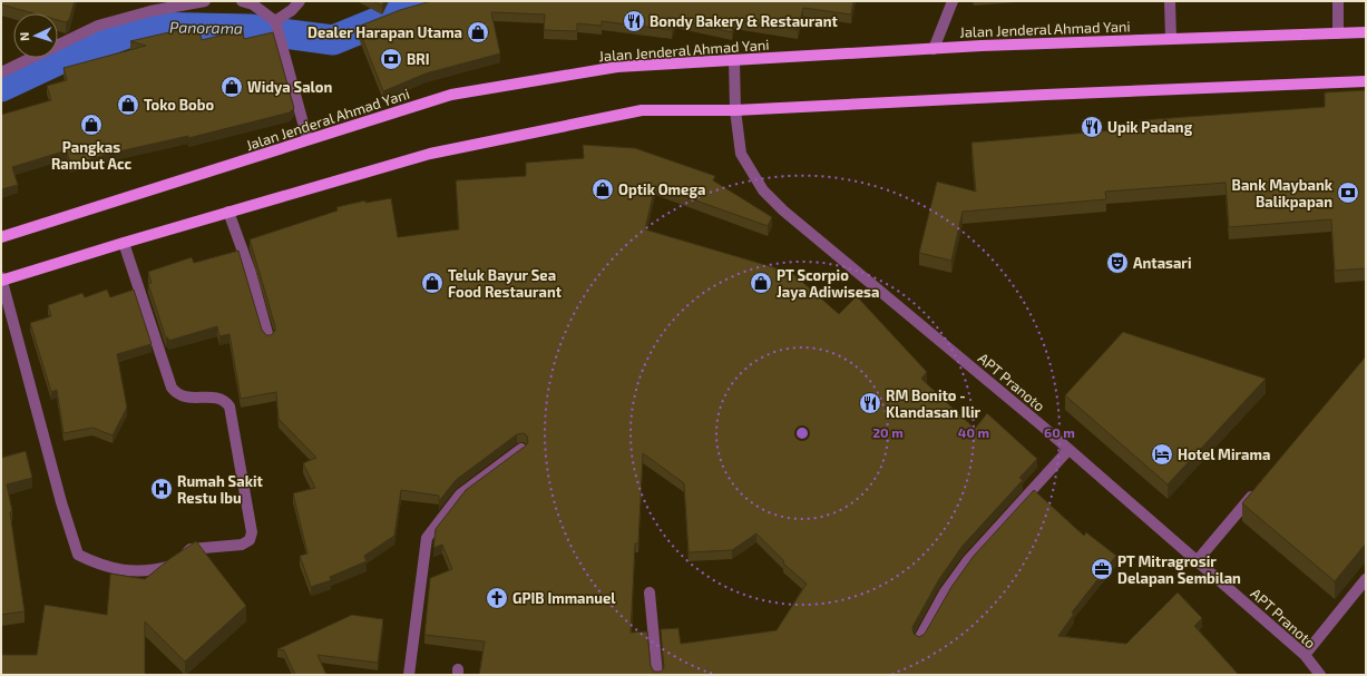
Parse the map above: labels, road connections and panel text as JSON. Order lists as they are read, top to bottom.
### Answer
{
  "streets": {
    "main road": ["Jalan Jenderal Ahmad Yani"],
    "street": ["APT Pranoto"]
  },
  "crossings": [
    ["Jalan Jenderal Ahmad Yani", "APT Pranoto"]
  ],
  "water": ["Panorama"],
  "places": {
    "restaurant": ["Bondy Bakery & Restaurant", "Upik Padang", "RM Bonito - Klandasan Ilir"],
    "shop": [
      "Dealer Harapan Utama",
      "Widya Salon",
      "Toko Bobo",
      "Pangkas Rambut Acc",
      "Optik Omega",
      "Teluk Bayur Sea Food Restaurant",
      "PT Scorpio Jaya Adiwisesa"
    ],
    "bank": ["BRI", "Bank Maybank Balikpapan"],
    "theatre": ["Antasari"],
    "hotel": ["Hotel Mirama"],
    "hospital": ["Rumah Sakit Restu Ibu"],
    "office": ["PT Mitragrosir Delapan Sembilan"],
    "church": ["GPIB Immanuel"]
  },
  "north": "left",
  "rings": ["20 m", "40 m", "60 m"]
}
